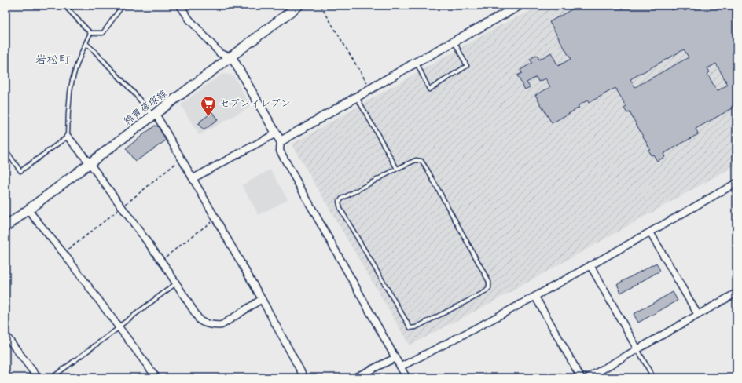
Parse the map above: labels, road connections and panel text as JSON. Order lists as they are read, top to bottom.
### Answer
{
  "streets": {
    "main road": ["綿貫篠塚線"]
  },
  "districts": ["岩松町"],
  "places": {
    "supermarket": ["セブンイレブン"]
  }
}
